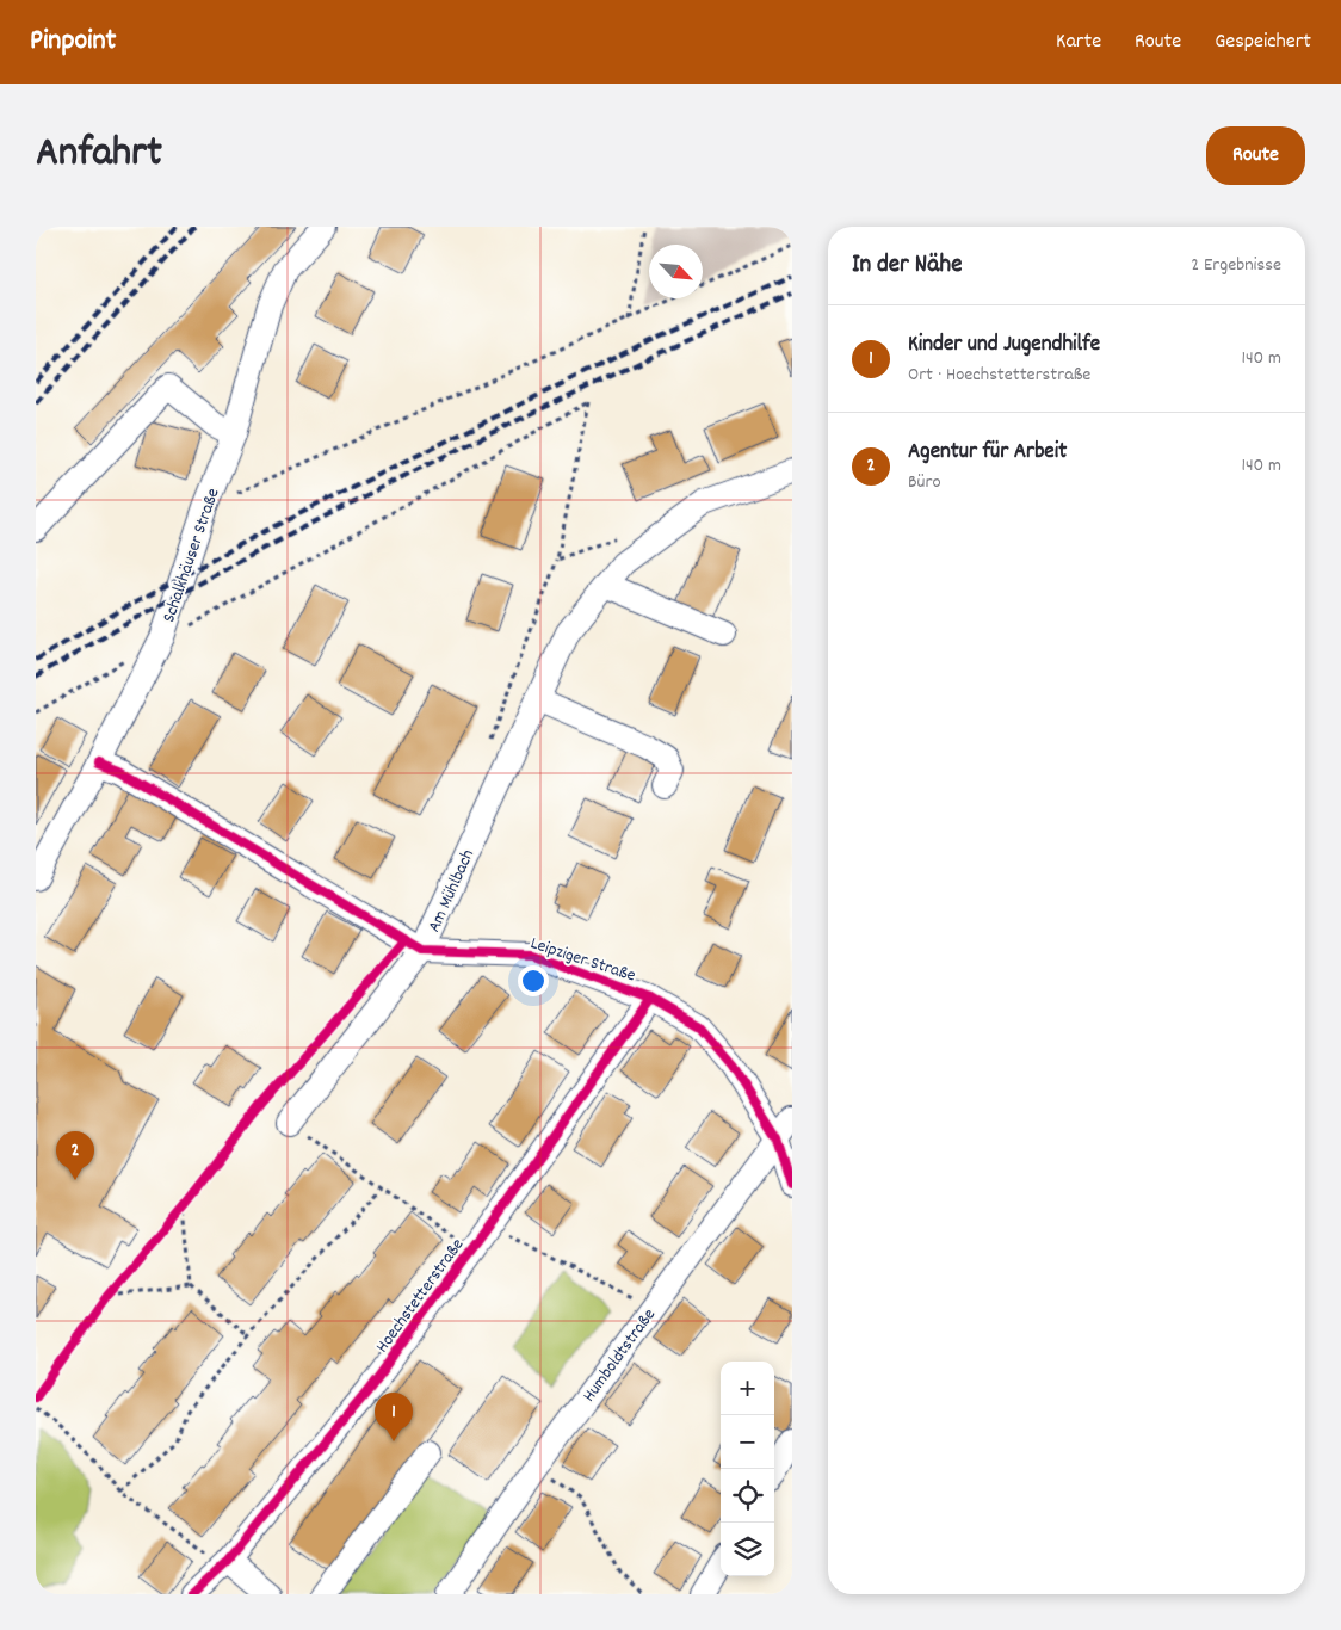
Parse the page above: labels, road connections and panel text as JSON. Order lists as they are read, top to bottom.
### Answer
{
  "streets": {
    "street": [
      "Schalkhäuser Straße",
      "Am Mühlbach",
      "Leipziger Straße",
      "Hoechstetterstraße",
      "Humboldtstraße"
    ]
  },
  "crossings": [
    ["Schalkhäuser Straße", "Leipziger Straße"],
    ["Am Mühlbach", "Leipziger Straße"],
    ["Leipziger Straße", "Hoechstetterstraße"],
    ["Leipziger Straße", "Humboldtstraße"]
  ],
  "north": "bottom right",
  "page": {
    "header": "Pinpoint",
    "nav": ["Karte", "Route", "Gespeichert"],
    "title": "Anfahrt",
    "buttons": "Route",
    "heading": ["In der Nähe", "2 Ergebnisse"],
    "list": [
      {
        "mark": "1",
        "name": "Kinder und Jugendhilfe",
        "note": "Ort · Hoechstetterstraße",
        "value": "140 m"
      },
      {
        "mark": "2",
        "name": "Agentur für Arbeit",
        "note": "Büro",
        "value": "140 m"
      }
    ],
    "pins": ["2", "1"],
    "map_buttons": ["+", "−"]
  }
}
